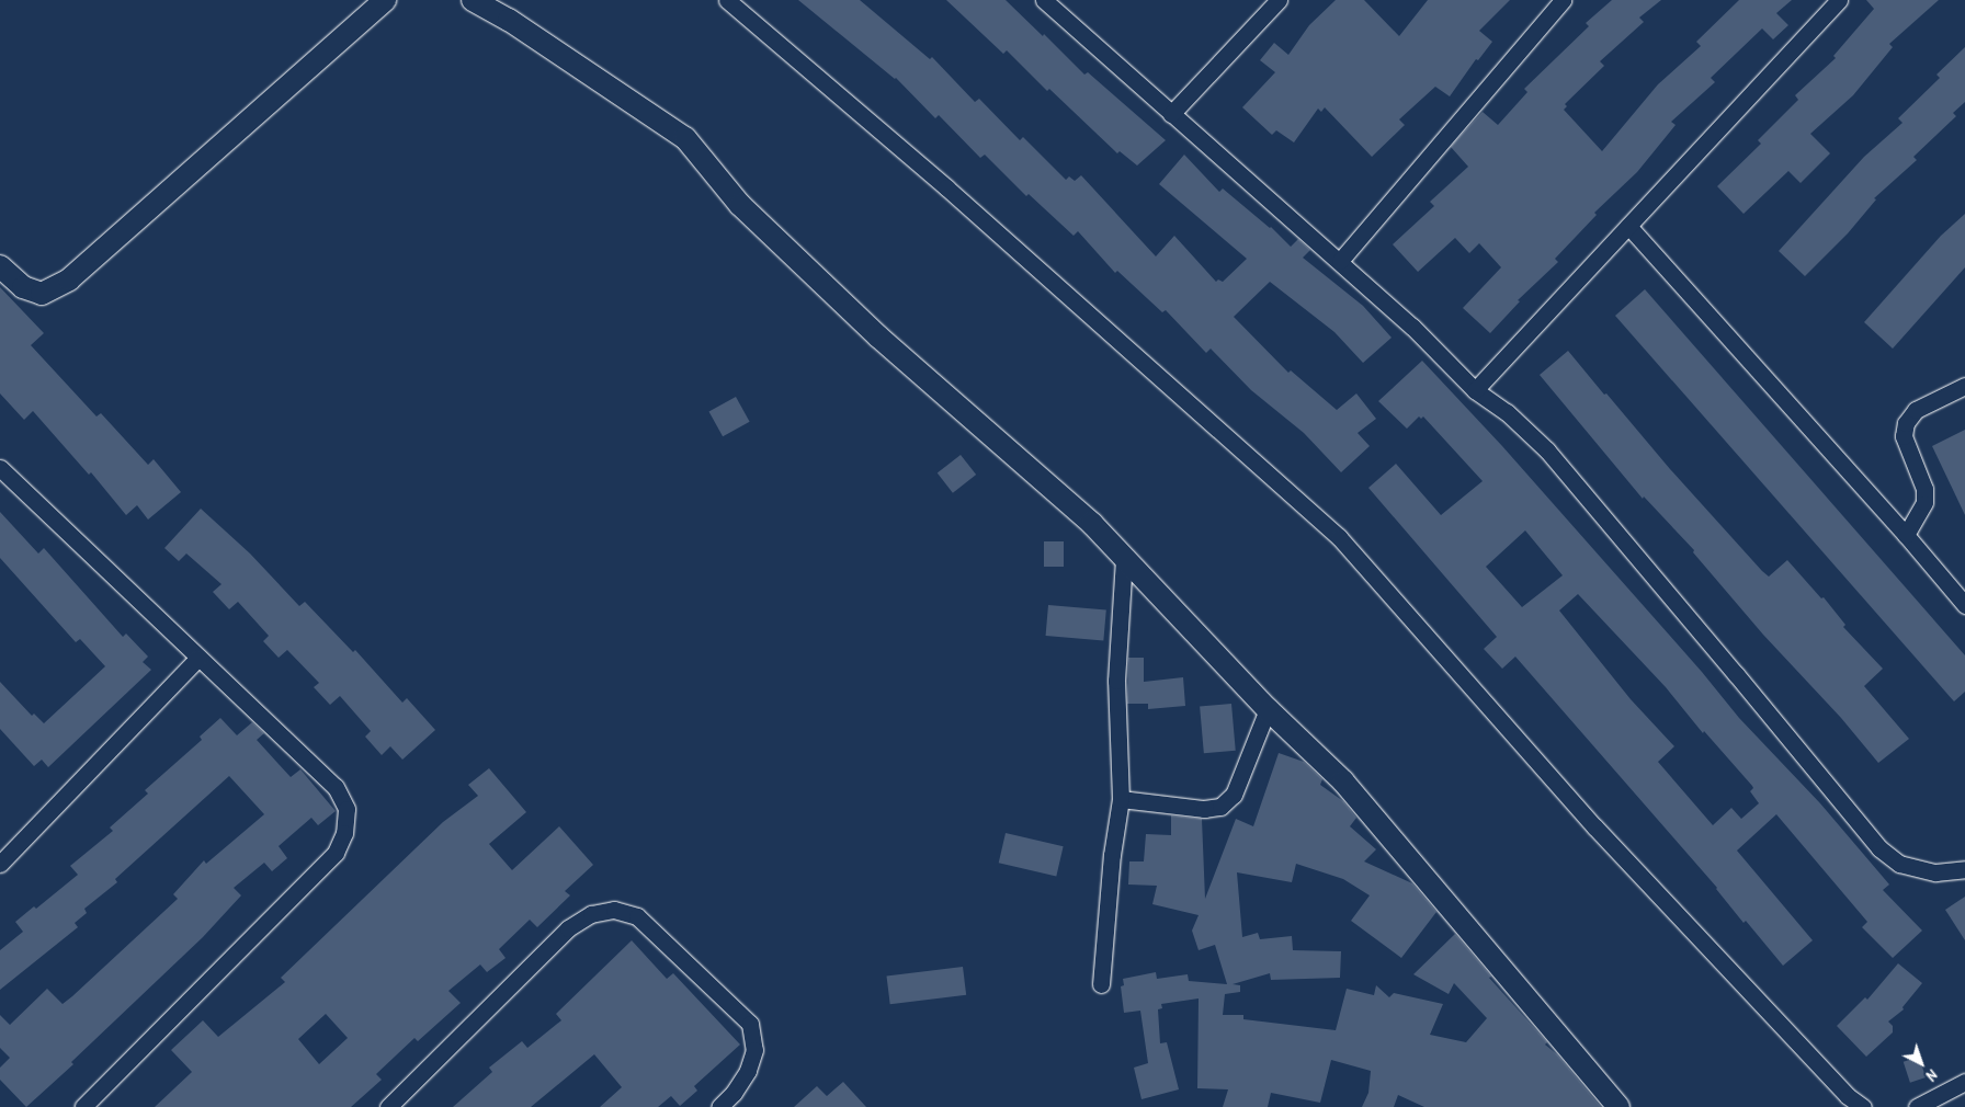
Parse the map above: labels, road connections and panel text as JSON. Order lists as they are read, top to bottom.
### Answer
{
  "north": "bottom right"
}
